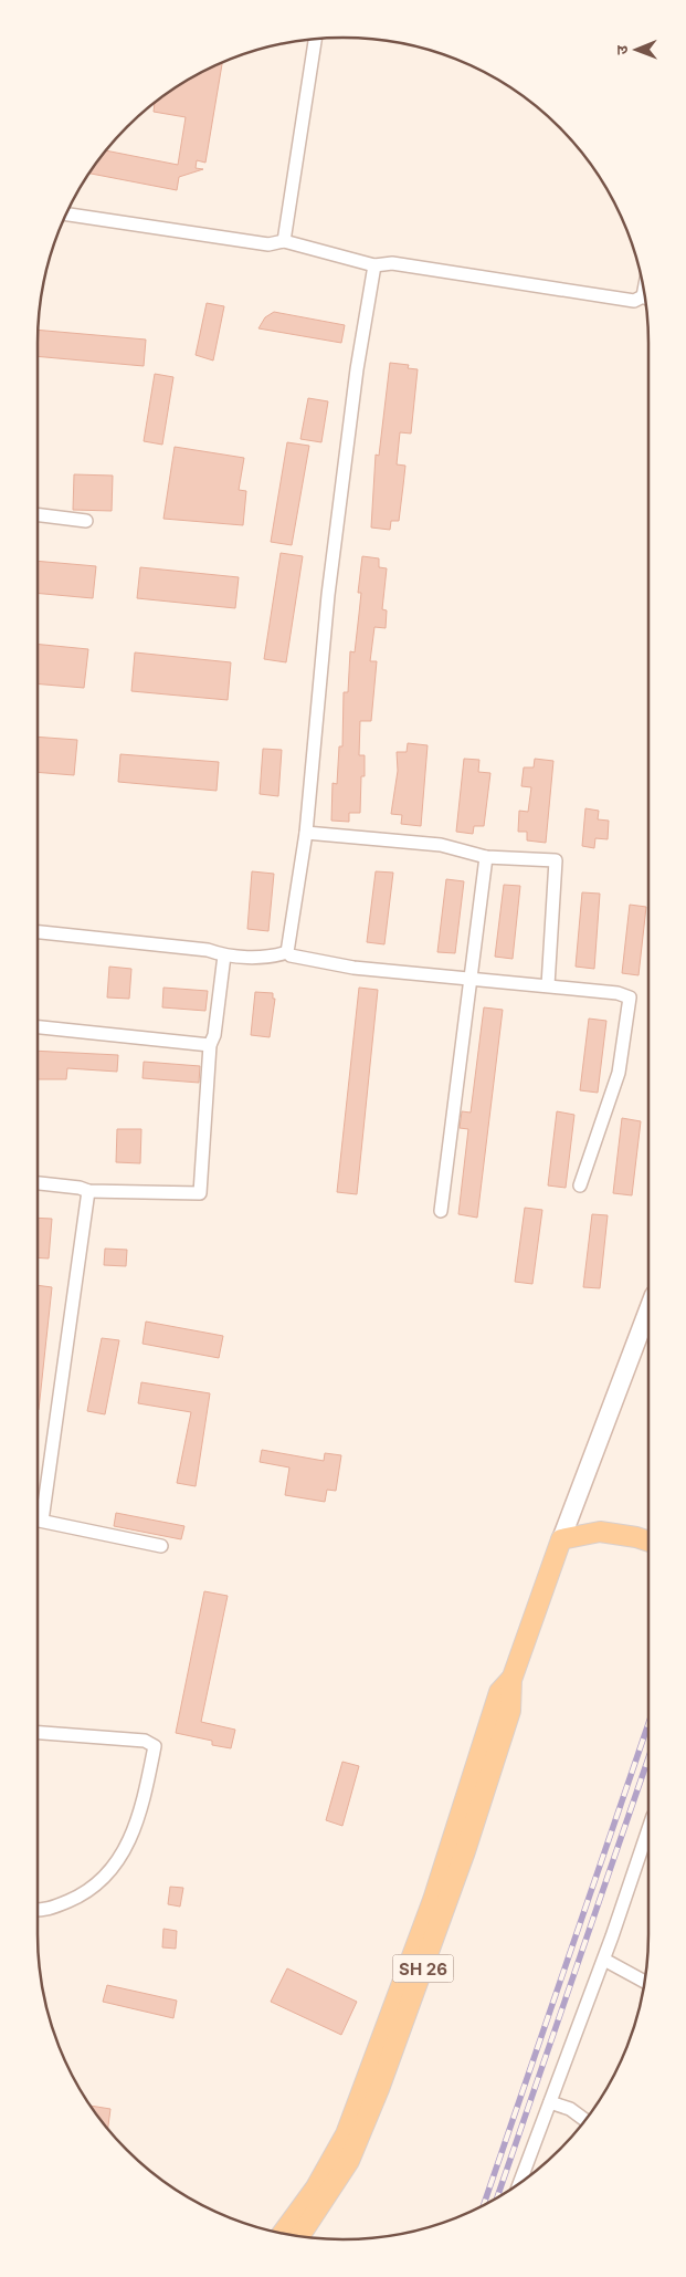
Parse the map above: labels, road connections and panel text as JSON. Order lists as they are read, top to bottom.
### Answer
{
  "streets": {
    "main road": ["SH 26"]
  },
  "north": "left"
}
